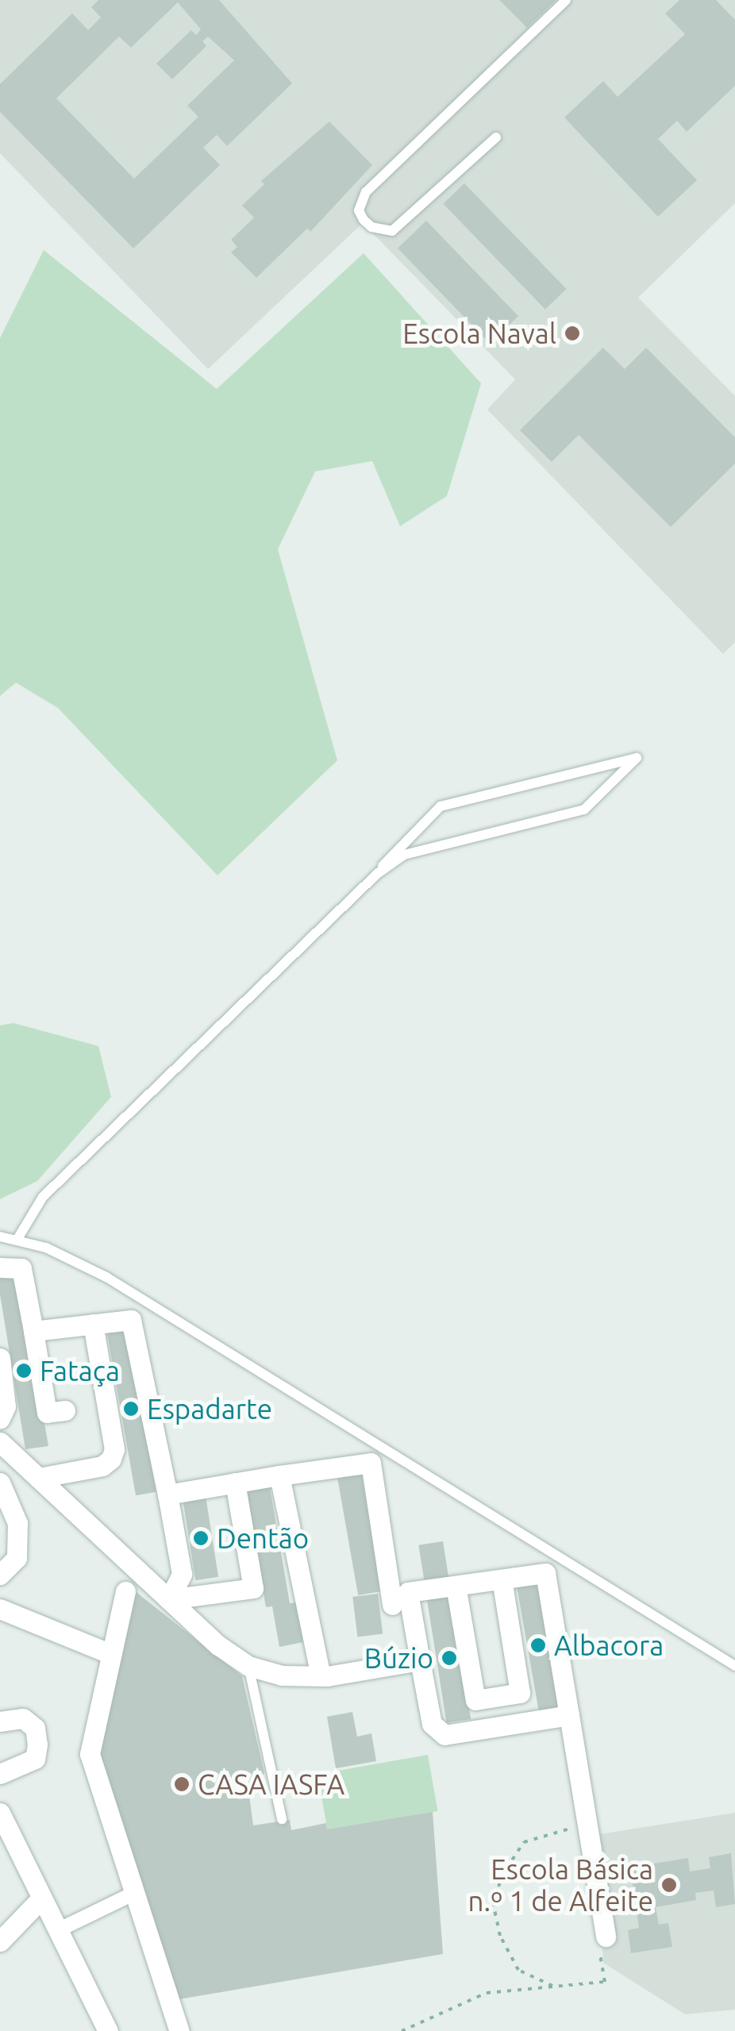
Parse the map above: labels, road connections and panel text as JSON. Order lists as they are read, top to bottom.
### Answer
{
  "places": [
    "Escola Naval",
    "Fataça",
    "Espadarte",
    "Dentão",
    "Albacora",
    "Búzio",
    "CASA IASFA",
    "Escola Básica n.º 1 de Alfeite"
  ]
}
